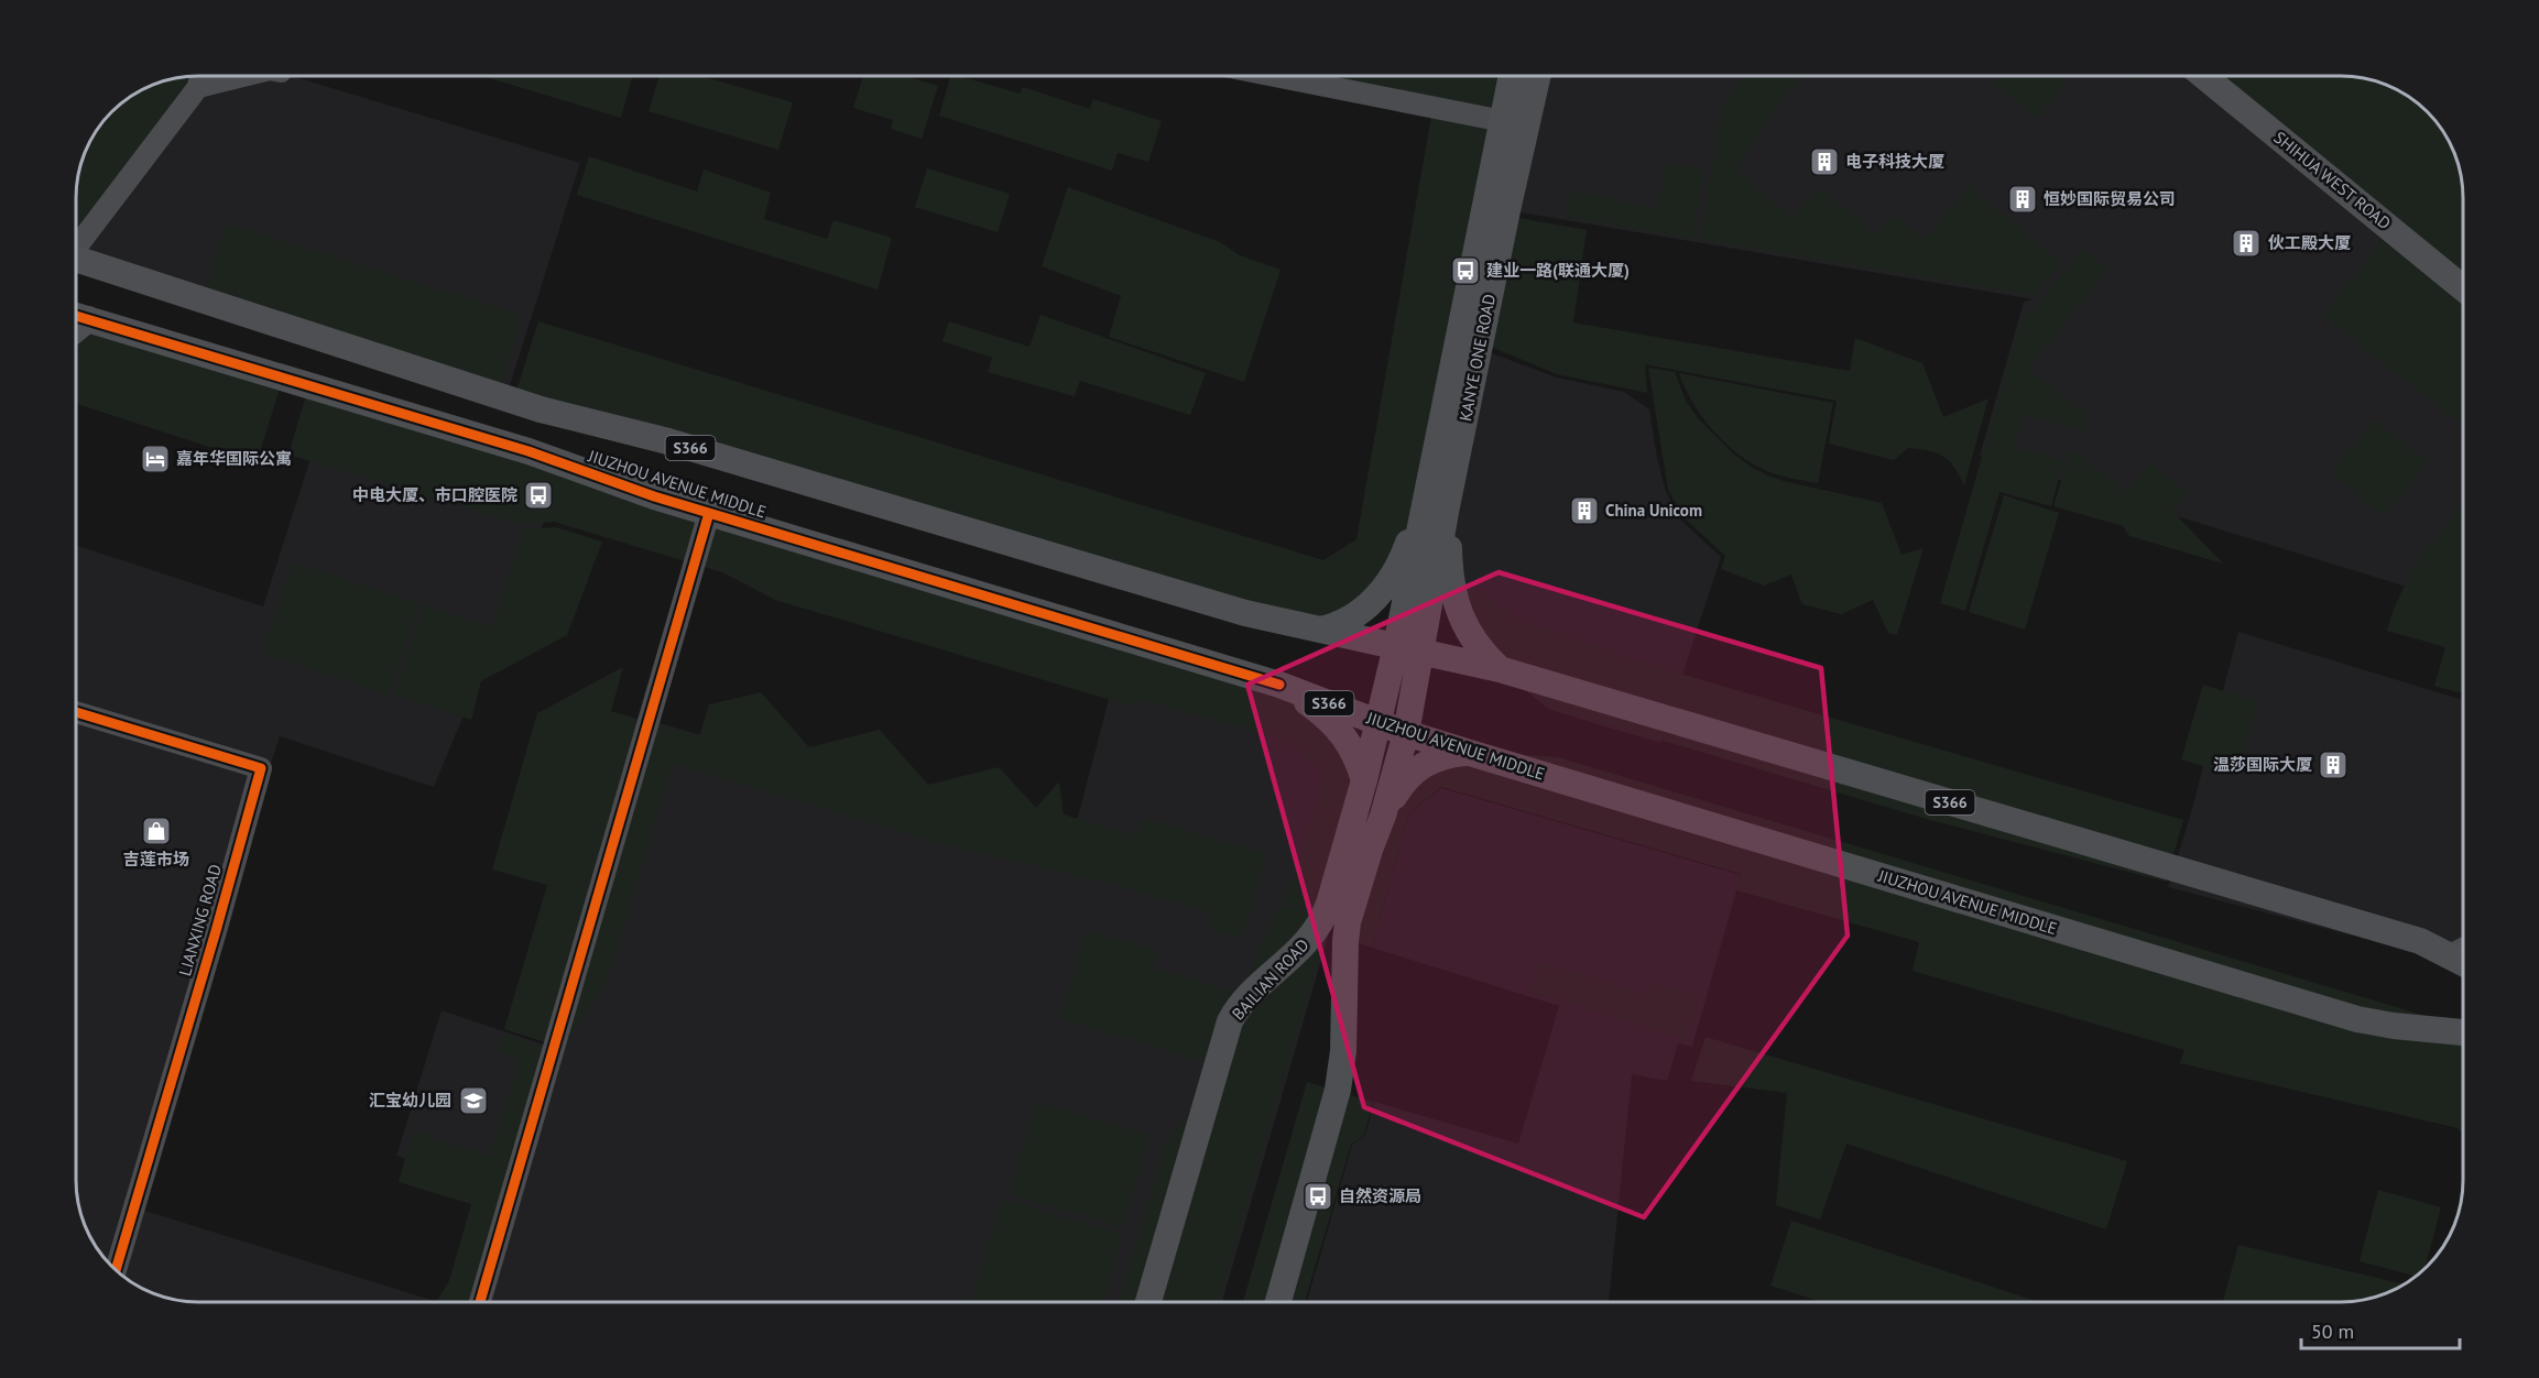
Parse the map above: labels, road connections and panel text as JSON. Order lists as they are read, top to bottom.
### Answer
{
  "streets": {
    "main road": [
      "SHIHUA WEST ROAD",
      "KANYE ONE ROAD",
      "S366",
      "JIUZHOU AVENUE MIDDLE",
      "BAILIAN ROAD"
    ],
    "street": ["LIANXING ROAD"]
  },
  "crossings": [
    ["KANYE ONE ROAD", "JIUZHOU AVENUE MIDDLE"],
    ["KANYE ONE ROAD", "BAILIAN ROAD"],
    ["JIUZHOU AVENUE MIDDLE", "BAILIAN ROAD"]
  ],
  "places": {
    "building": [
      "电子科技大厦",
      "恒妙国际贸易公司",
      "伙工殿大厦",
      "China Unicom",
      "温莎国际大厦"
    ],
    "bus stop": ["建业一路(联通大厦)", "中电大厦、市口腔医院", "自然资源局"],
    "hotel": ["嘉年华国际公寓"],
    "shop": ["吉莲市场"],
    "school or university": ["汇宝幼儿园"]
  },
  "scale_bar": "50 m"
}
